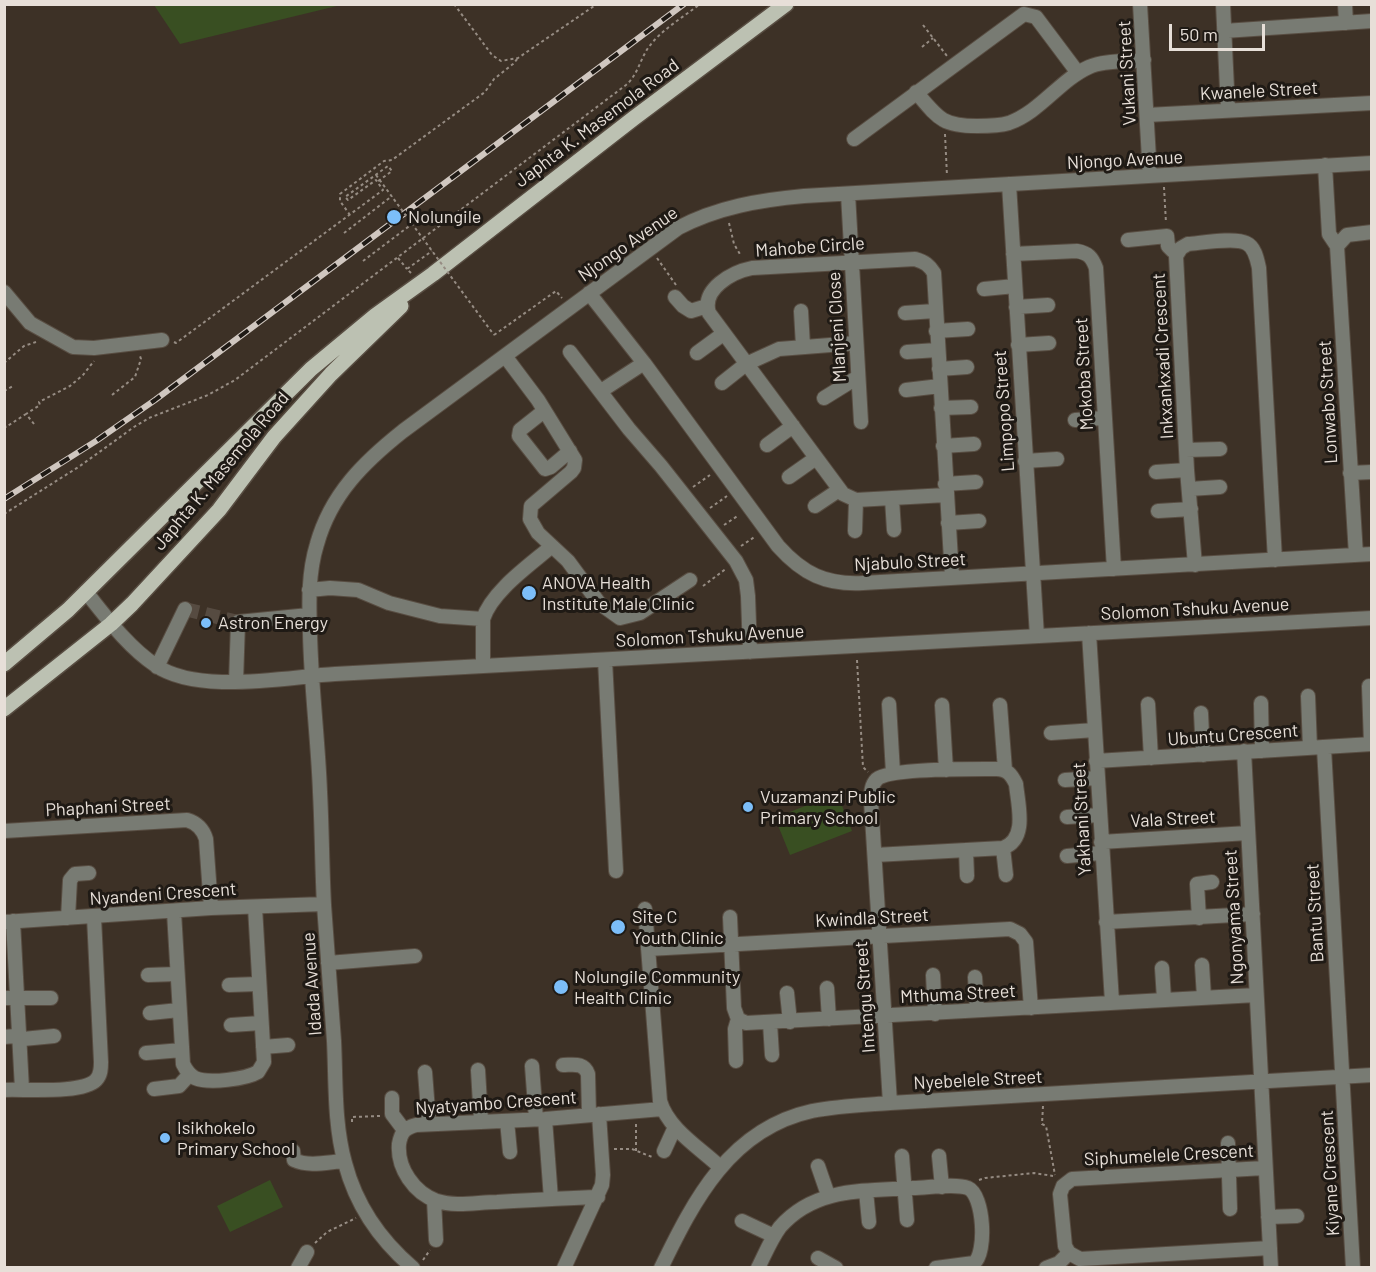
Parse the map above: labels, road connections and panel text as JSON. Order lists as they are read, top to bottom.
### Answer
{
  "streets": {
    "main road": ["Japhta K. Masemola Road"],
    "street": [
      "Vukani Street",
      "Kwanele Street",
      "Njongo Avenue",
      "Mahobe Circle",
      "Mlanjeni Close",
      "Inkxankxadi Crescent",
      "Mokoba Street",
      "Lonwabo Street",
      "Limpopo Street",
      "Njabulo Street",
      "Solomon Tshuku Avenue",
      "Ubuntu Crescent",
      "Phaphani Street",
      "Yakhani Street",
      "Vala Street",
      "Nyandeni Crescent",
      "Bantu Street",
      "Ngonyama Street",
      "Kwindla Street",
      "Idada Avenue",
      "Mthuma Street",
      "Intengu Street",
      "Nyebelele Street",
      "Nyatyambo Crescent",
      "Siphumelele Crescent",
      "Kiyane Crescent"
    ]
  },
  "crossings": [
    ["Vukani Street", "Kwanele Street"],
    ["Vukani Street", "Njongo Avenue"],
    ["Japhta K. Masemola Road", "Solomon Tshuku Avenue"],
    ["Njongo Avenue", "Mlanjeni Close"],
    ["Njongo Avenue", "Lonwabo Street"],
    ["Njongo Avenue", "Limpopo Street"],
    ["Njongo Avenue", "Njabulo Street"],
    ["Njongo Avenue", "Solomon Tshuku Avenue"],
    ["Njongo Avenue", "Idada Avenue"],
    ["Mahobe Circle", "Mlanjeni Close"],
    ["Mahobe Circle", "Njabulo Street"],
    ["Inkxankxadi Crescent", "Njabulo Street"],
    ["Mokoba Street", "Limpopo Street"],
    ["Mokoba Street", "Njabulo Street"],
    ["Lonwabo Street", "Njabulo Street"],
    ["Limpopo Street", "Njabulo Street"],
    ["Limpopo Street", "Solomon Tshuku Avenue"],
    ["Solomon Tshuku Avenue", "Yakhani Street"],
    ["Solomon Tshuku Avenue", "Idada Avenue"],
    ["Ubuntu Crescent", "Yakhani Street"],
    ["Ubuntu Crescent", "Bantu Street"],
    ["Ubuntu Crescent", "Ngonyama Street"],
    ["Phaphani Street", "Nyandeni Crescent"],
    ["Yakhani Street", "Vala Street"],
    ["Yakhani Street", "Mthuma Street"],
    ["Vala Street", "Ngonyama Street"],
    ["Nyandeni Crescent", "Idada Avenue"],
    ["Bantu Street", "Nyebelele Street"],
    ["Bantu Street", "Kiyane Crescent"],
    ["Ngonyama Street", "Mthuma Street"],
    ["Ngonyama Street", "Nyebelele Street"],
    ["Ngonyama Street", "Siphumelele Crescent"],
    ["Kwindla Street", "Mthuma Street"],
    ["Kwindla Street", "Intengu Street"],
    ["Mthuma Street", "Intengu Street"],
    ["Intengu Street", "Nyebelele Street"],
    ["Nyebelele Street", "Kiyane Crescent"]
  ],
  "places": [
    "Nolungile",
    "ANOVA Health Institute Male Clinic",
    "Astron Energy",
    "Vuzamanzi Public Primary School",
    "Site C Youth Clinic",
    "Nolungile Community Health Clinic",
    "Isikhokelo Primary School"
  ],
  "scale_bar": "50 m"
}
